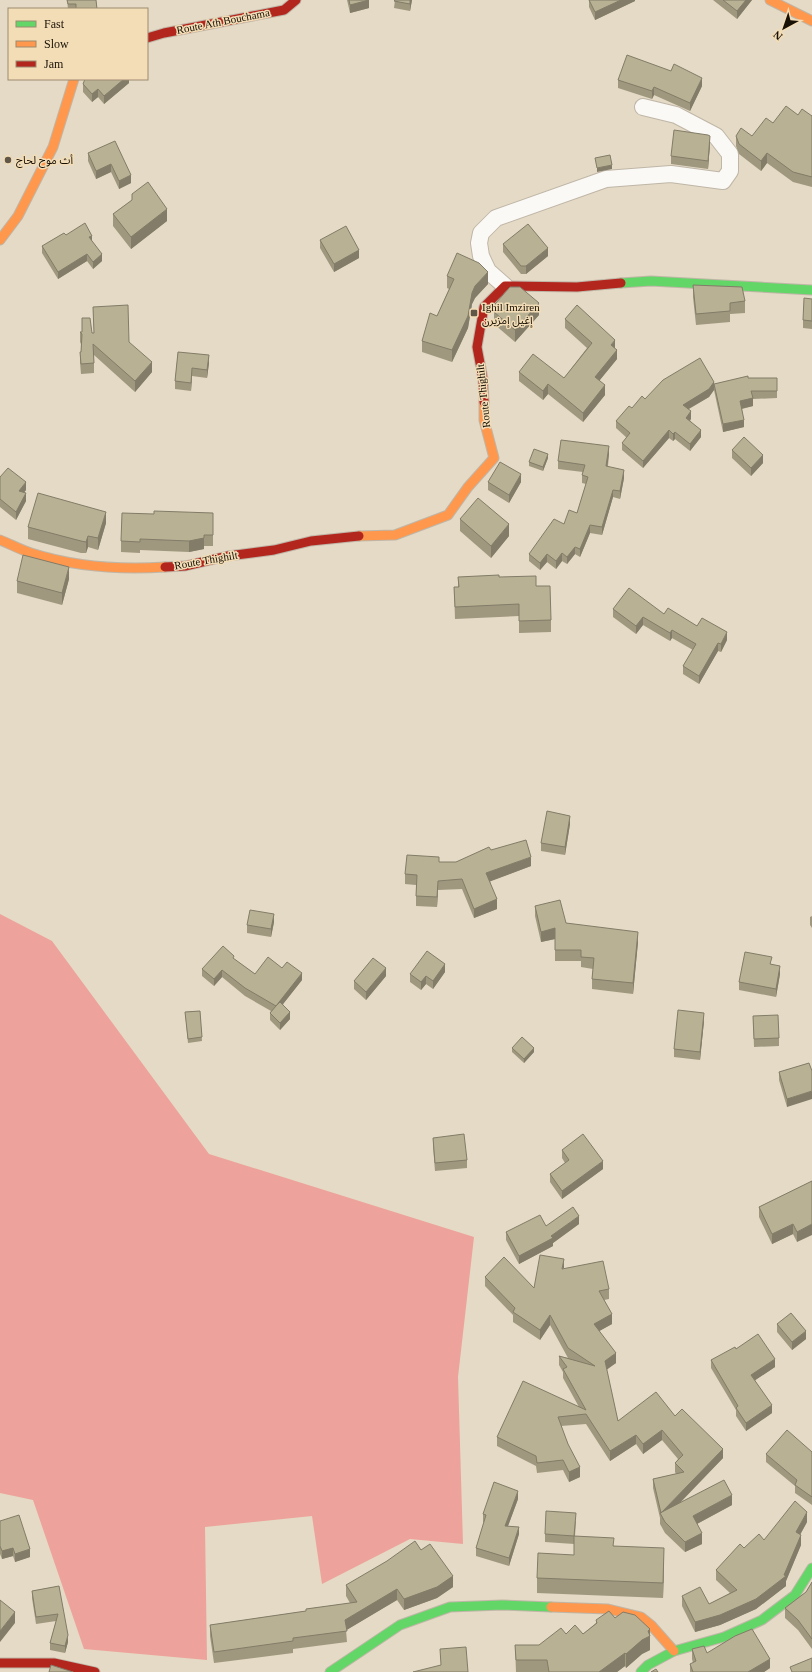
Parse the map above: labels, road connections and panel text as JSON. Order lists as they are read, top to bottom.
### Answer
{
  "streets": {
    "street": ["Route Ath Bouchama", "Route Thighilt"]
  },
  "places": {
    "other": ["أث موح لحاج"],
    "transit": ["Ighil Imziren إغيل إمزيرن"]
  },
  "legend": ["Fast", "Slow", "Jam"],
  "north": "bottom left"
}
